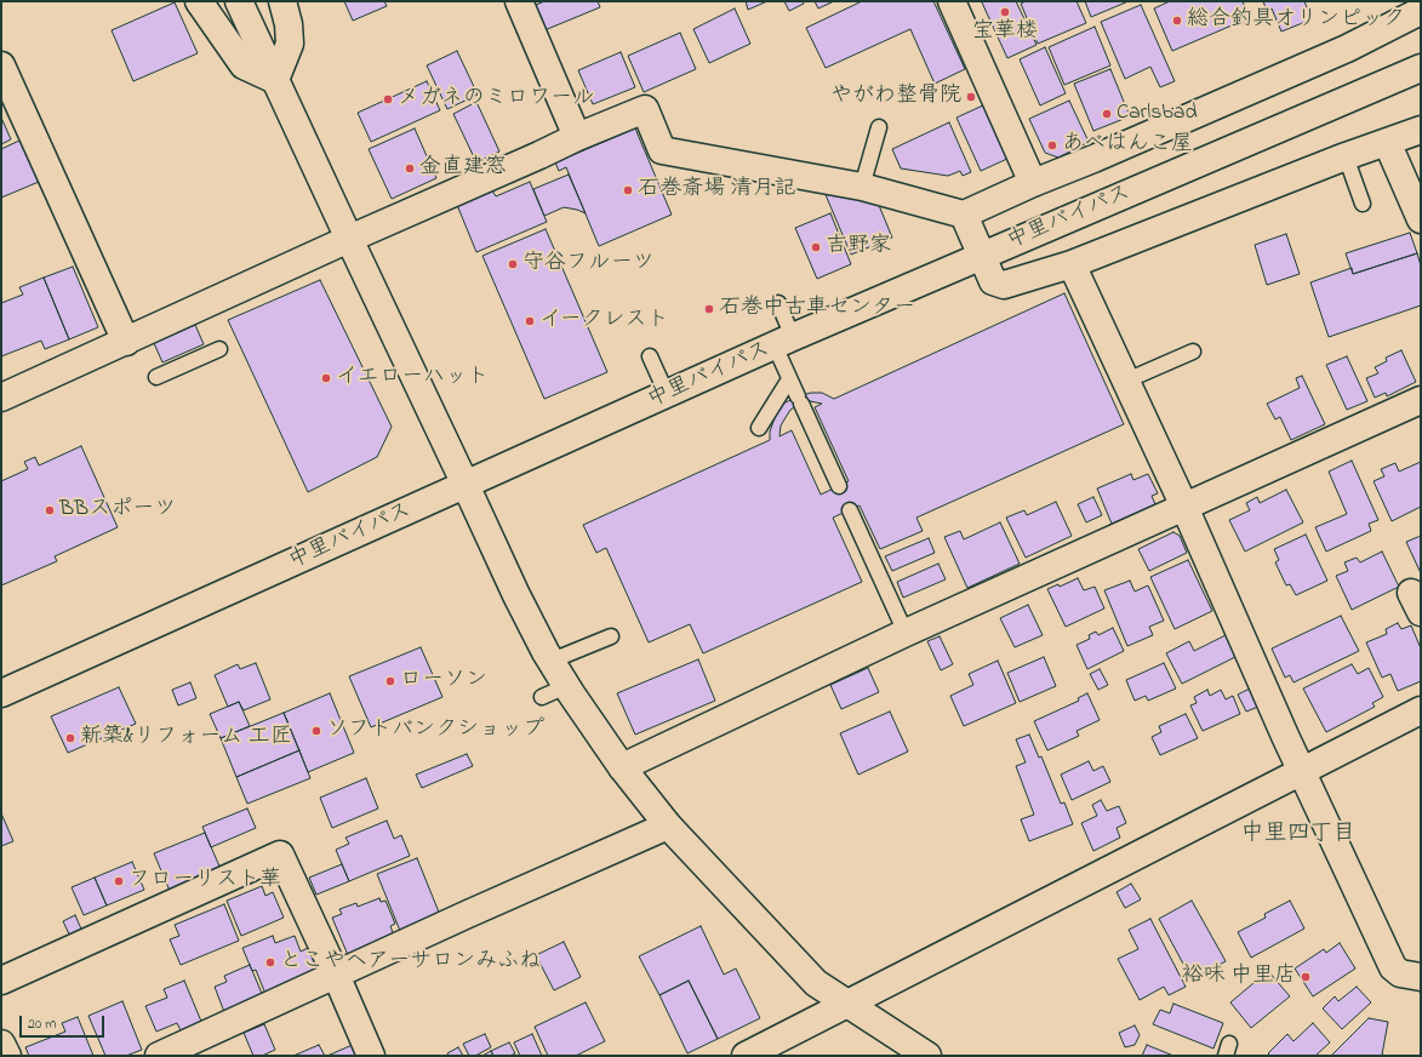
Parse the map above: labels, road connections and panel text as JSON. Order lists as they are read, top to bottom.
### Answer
{
  "streets": {
    "street": ["中里バイパス"]
  },
  "districts": ["中里四丁目"],
  "places": [
    "宝華楼",
    "総合釣具オリンピック",
    "やがわ整骨院",
    "メガネのミロワール",
    "Carlsbad",
    "あべはんこ屋",
    "金直建窓",
    "石巻斎場 清月記",
    "吉野家",
    "守谷フルーツ",
    "石巻中古車センター",
    "イークレスト",
    "イエローハット",
    "BBスポーツ",
    "ローソン",
    "ソフトバンクショップ",
    "新築&リフォーム 工匠",
    "フローリスト華",
    "とこやヘアーサロンみふね",
    "裕味 中里店"
  ],
  "scale_bar": "20 m"
}
